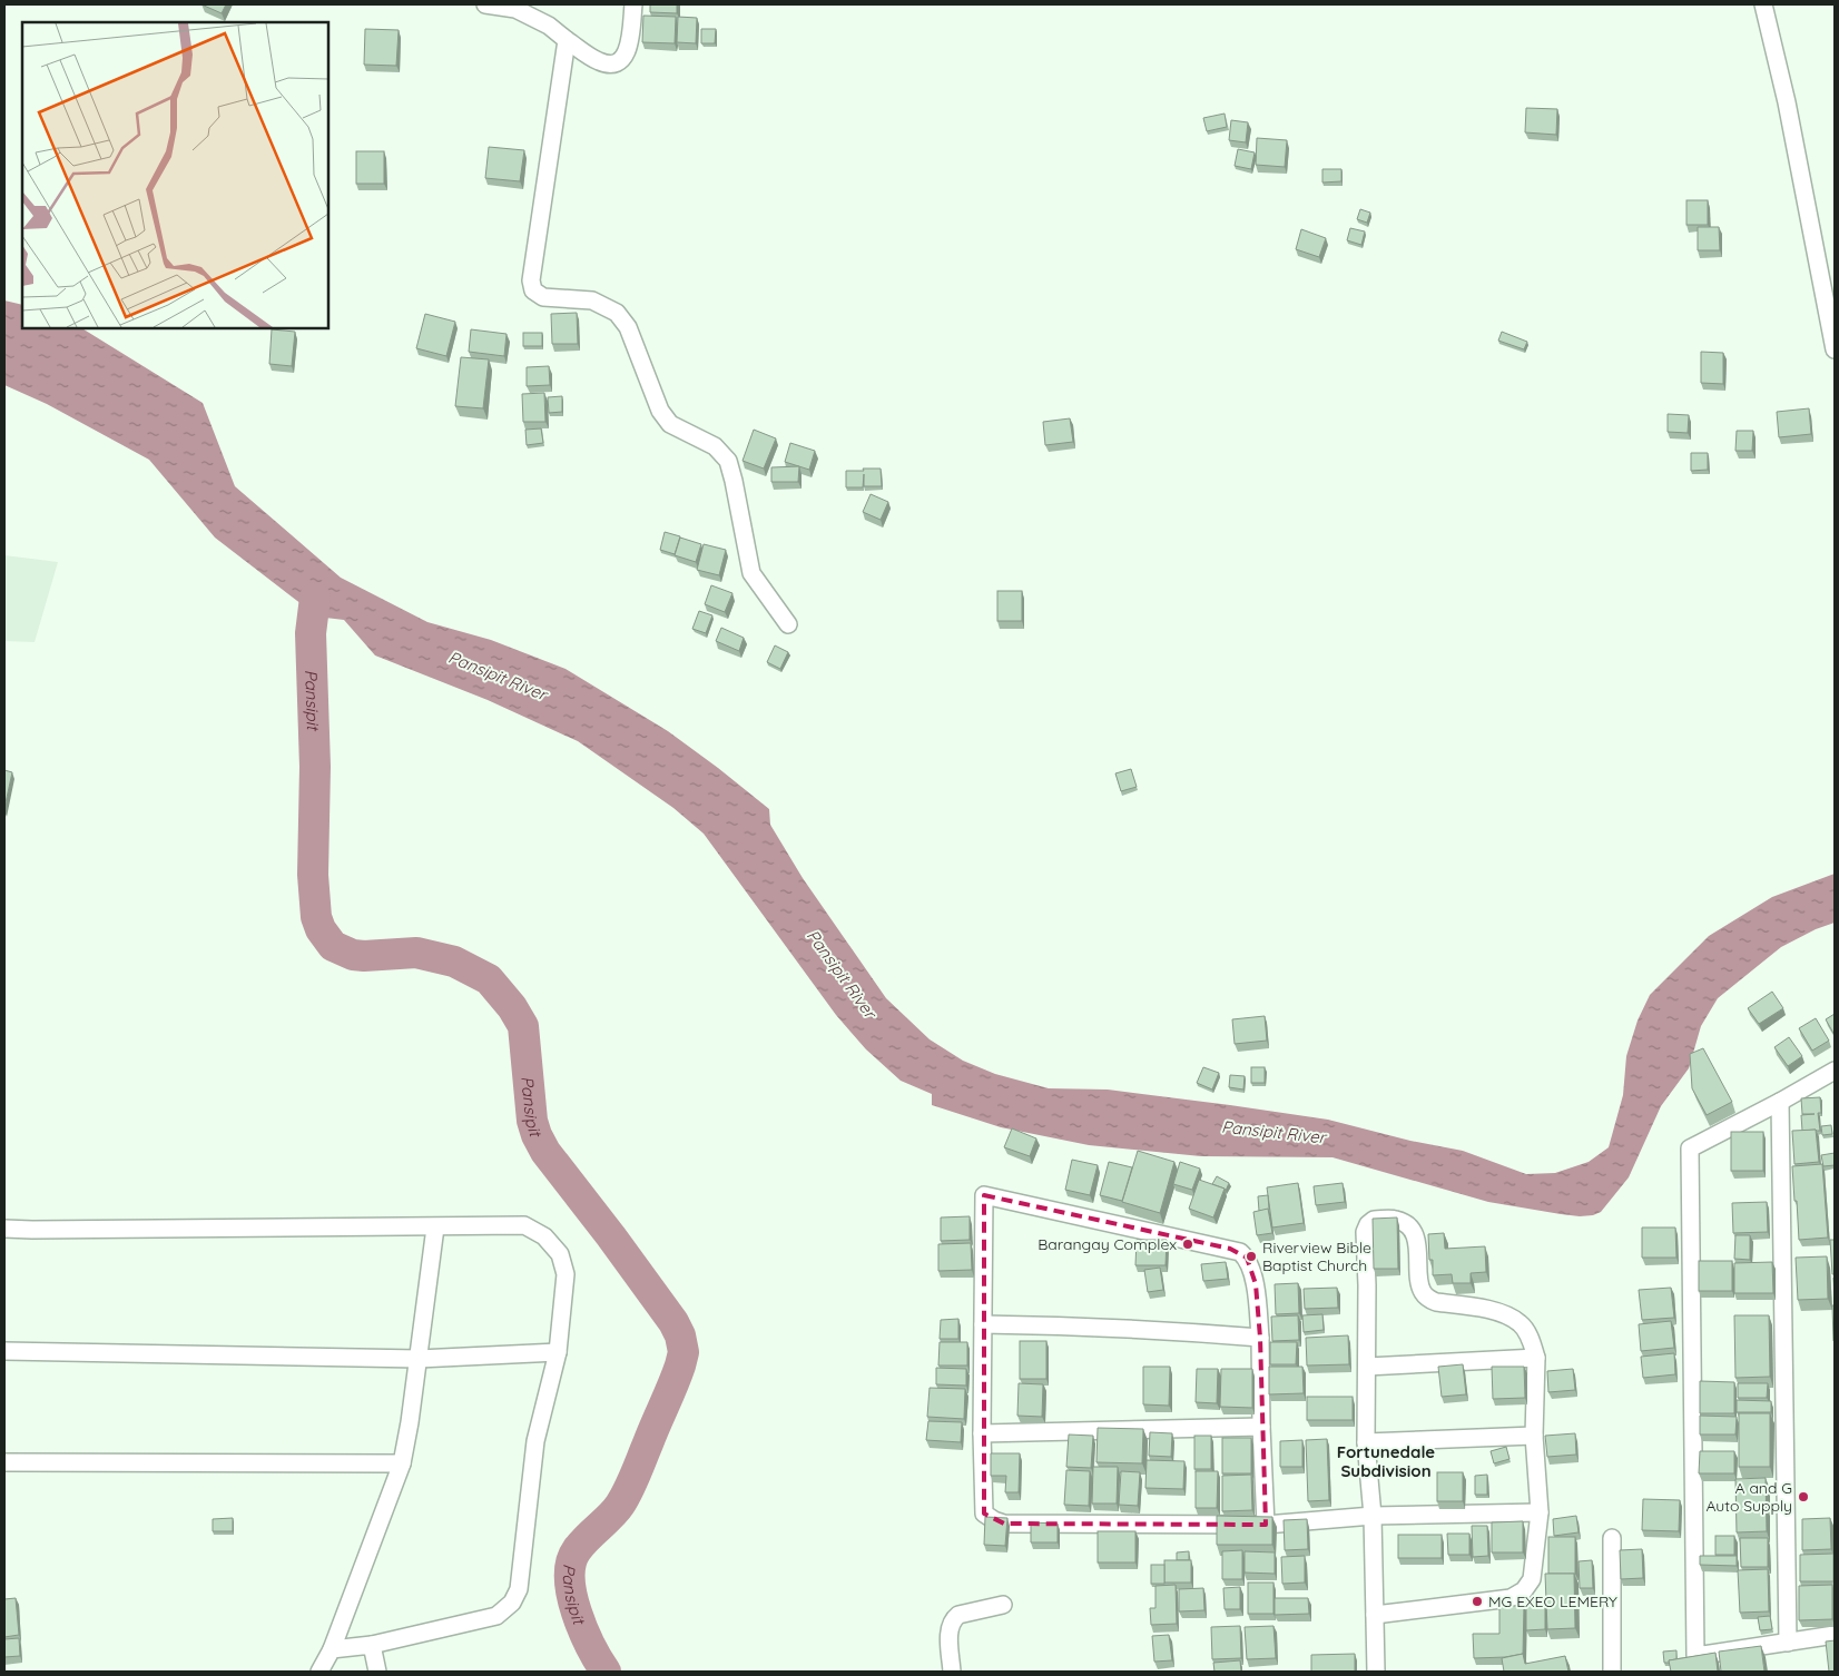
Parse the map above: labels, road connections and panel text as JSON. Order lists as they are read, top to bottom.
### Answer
{
  "districts": ["Fortunedale Subdivision"],
  "water": ["Pansipit River", "Pansipit"],
  "places": [
    "Barangay Complex",
    "Riverview Bible Baptist Church",
    "A and G Auto Supply",
    "MG EXEO LEMERY"
  ]
}
